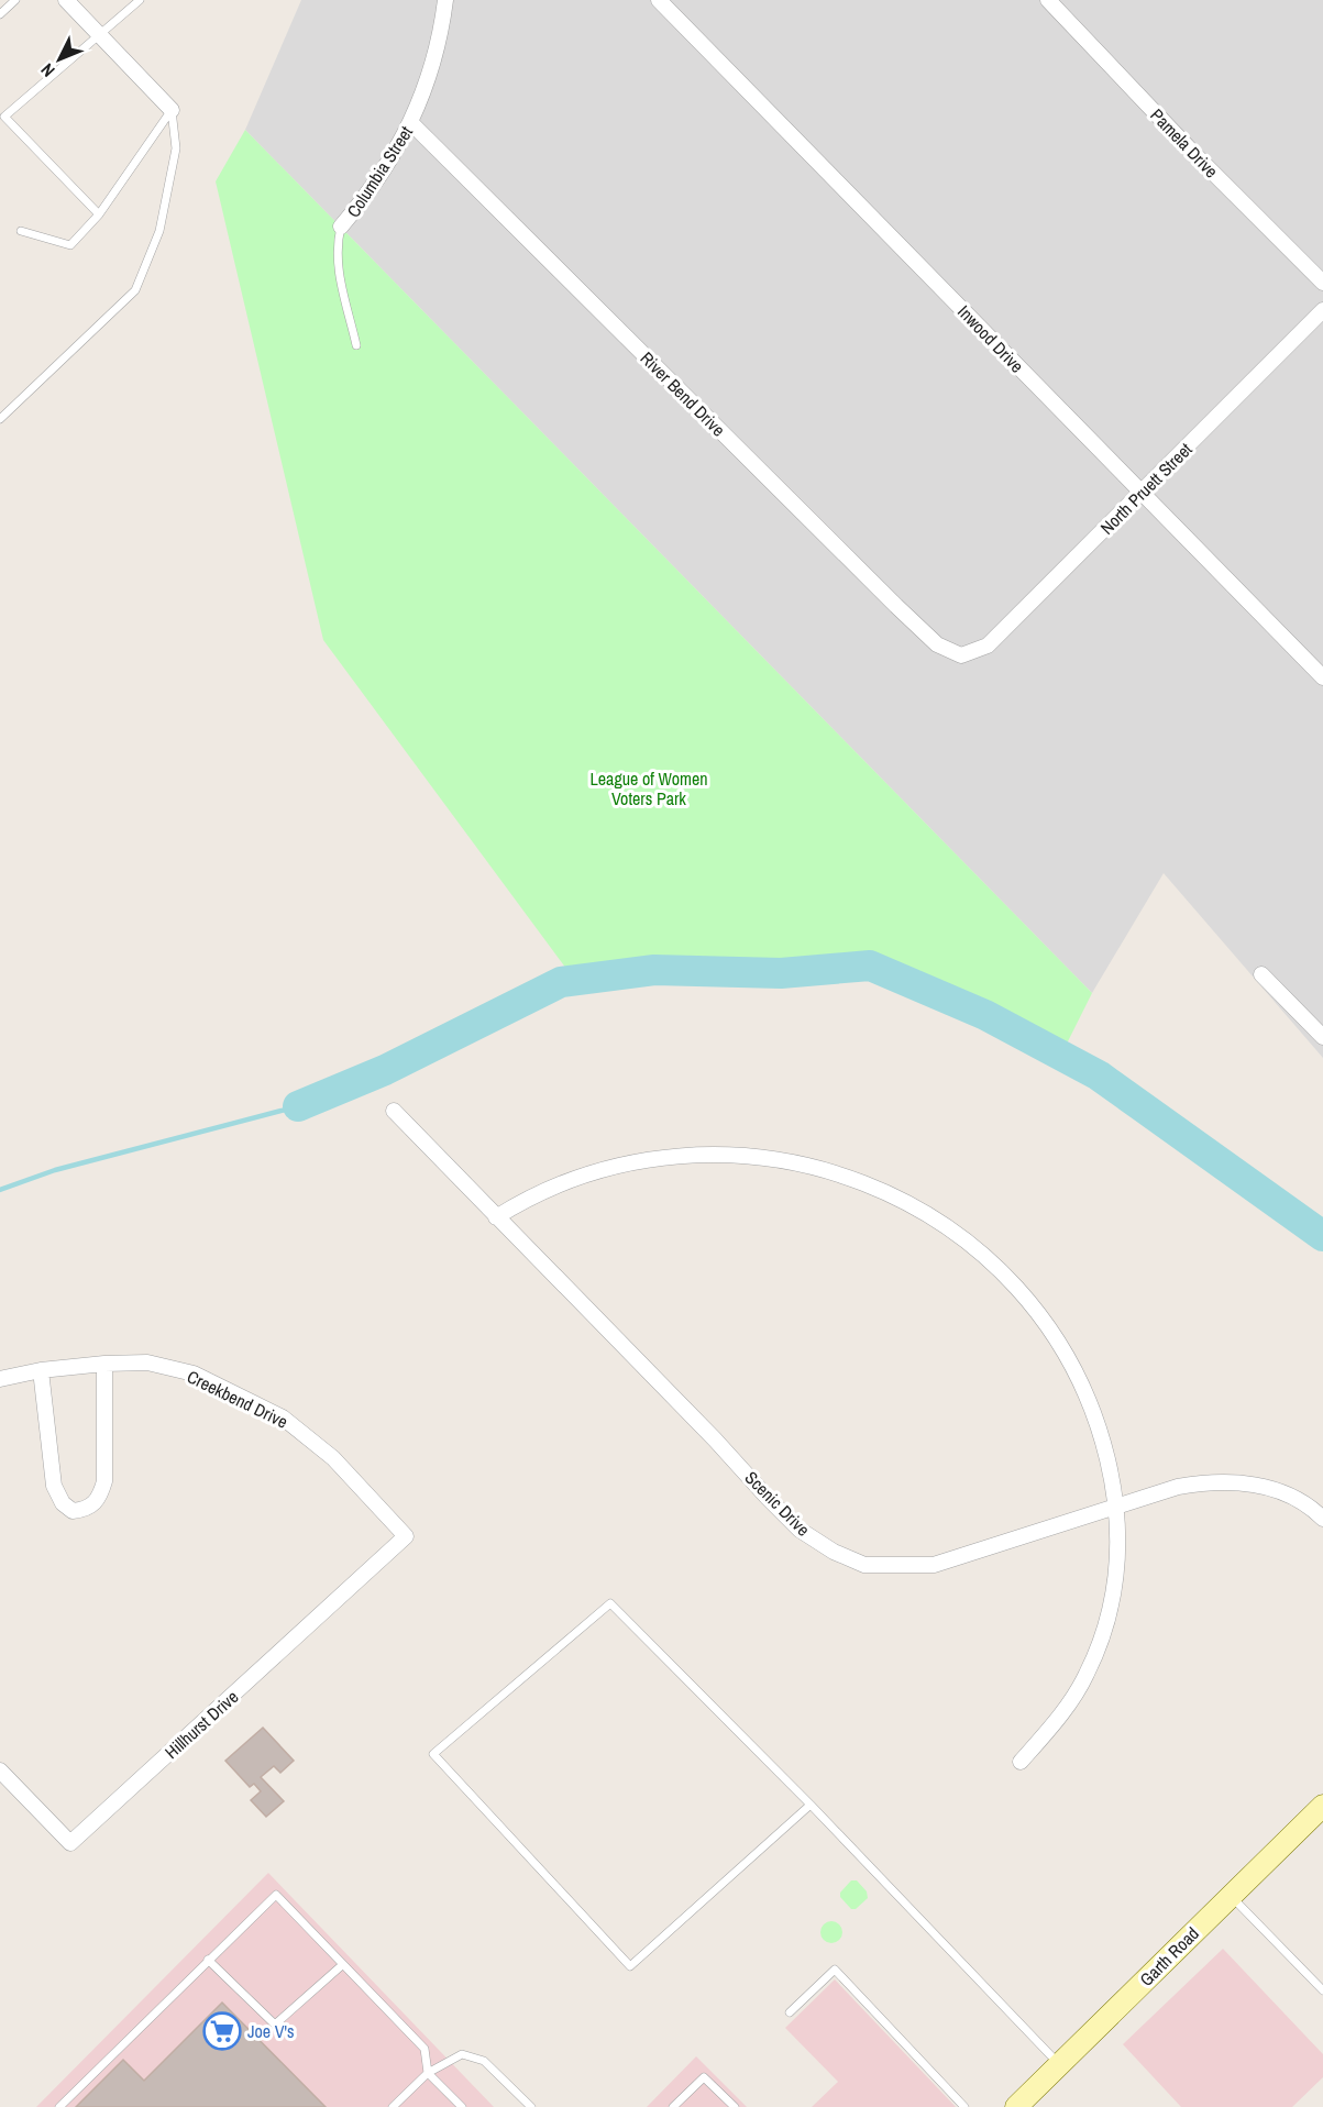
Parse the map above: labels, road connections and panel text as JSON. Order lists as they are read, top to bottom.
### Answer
{
  "streets": {
    "main road": ["Garth Road"],
    "street": [
      "Pamela Drive",
      "Columbia Street",
      "Inwood Drive",
      "River Bend Drive",
      "North Pruett Street",
      "Creekbend Drive",
      "Scenic Drive",
      "Hillhurst Drive"
    ]
  },
  "crossings": [
    ["Columbia Street", "River Bend Drive"],
    ["Inwood Drive", "North Pruett Street"],
    ["River Bend Drive", "North Pruett Street"],
    ["Creekbend Drive", "Hillhurst Drive"]
  ],
  "parks": ["League of Women Voters Park"],
  "places": {
    "supermarket": ["Joe V's"]
  },
  "north": "bottom left"
}
